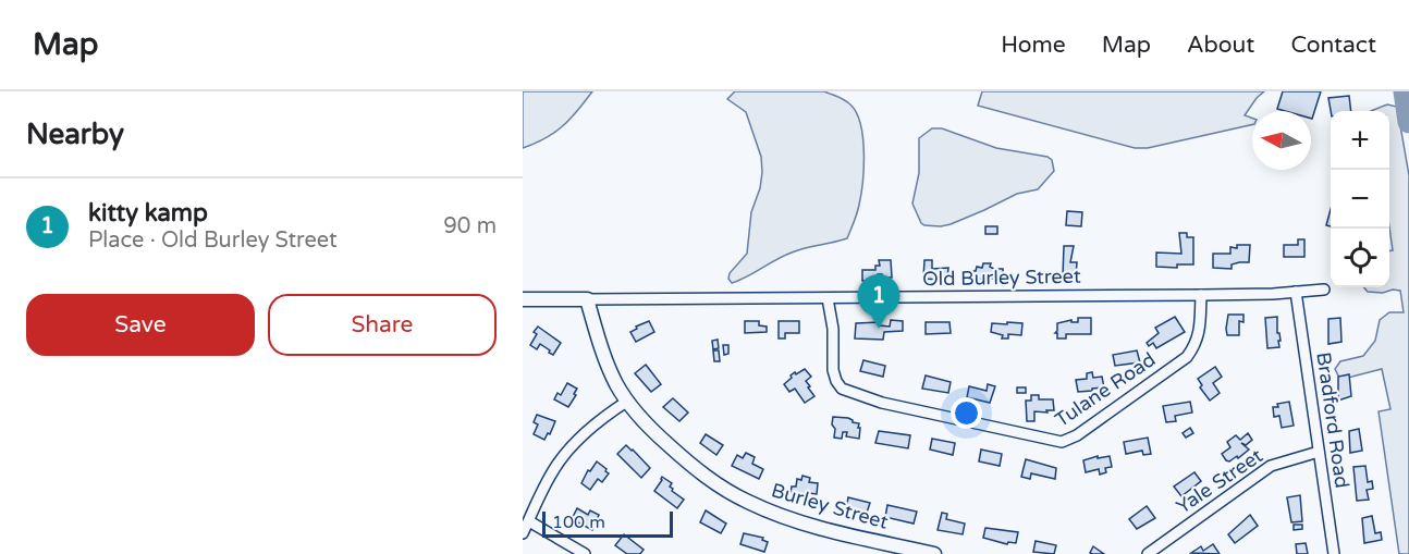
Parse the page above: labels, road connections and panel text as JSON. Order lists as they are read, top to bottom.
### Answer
{
  "streets": {
    "main road": ["Old Burley Street", "Burley Street"],
    "street": ["Tulane Road", "Bradford Road", "Yale Street"]
  },
  "crossings": [
    ["Old Burley Street", "Tulane Road"],
    ["Old Burley Street", "Bradford Road"],
    ["Old Burley Street", "Burley Street"],
    ["Bradford Road", "Yale Street"]
  ],
  "scale_bar": "100 m",
  "north": "left",
  "page": {
    "header": "Map",
    "nav": [
      "Home",
      "Map",
      "About",
      "Contact"
    ],
    "heading": "Nearby",
    "map_buttons": ["+", "−"],
    "list": [
      {
        "mark": "1",
        "name": "kitty kamp",
        "note": "Place · Old Burley Street",
        "value": "90 m"
      }
    ],
    "buttons": ["Save", "Share"],
    "pins": "1",
    "scale": "100 m"
  }
}
